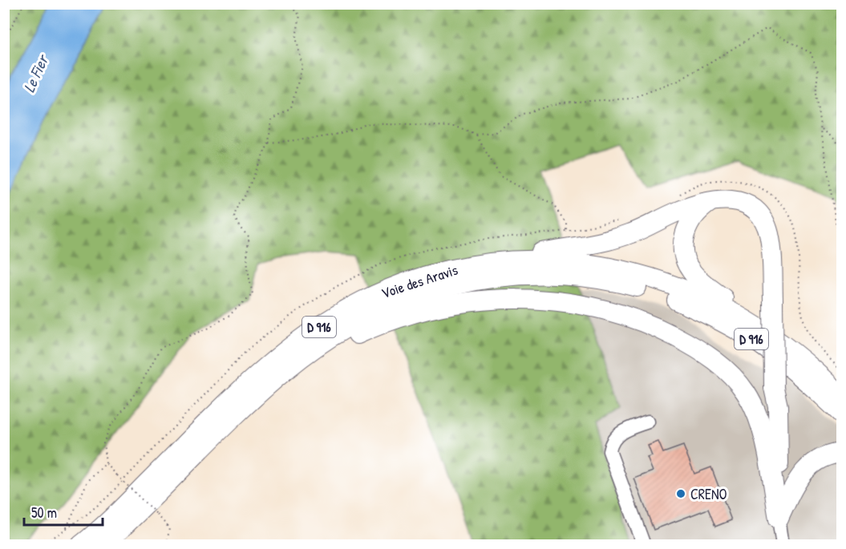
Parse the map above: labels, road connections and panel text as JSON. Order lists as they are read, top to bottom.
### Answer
{
  "streets": {
    "highway": ["Voie des Aravis", "D 916"]
  },
  "water": ["Le Fier"],
  "places": ["CRENO"],
  "scale_bar": "50 m"
}
